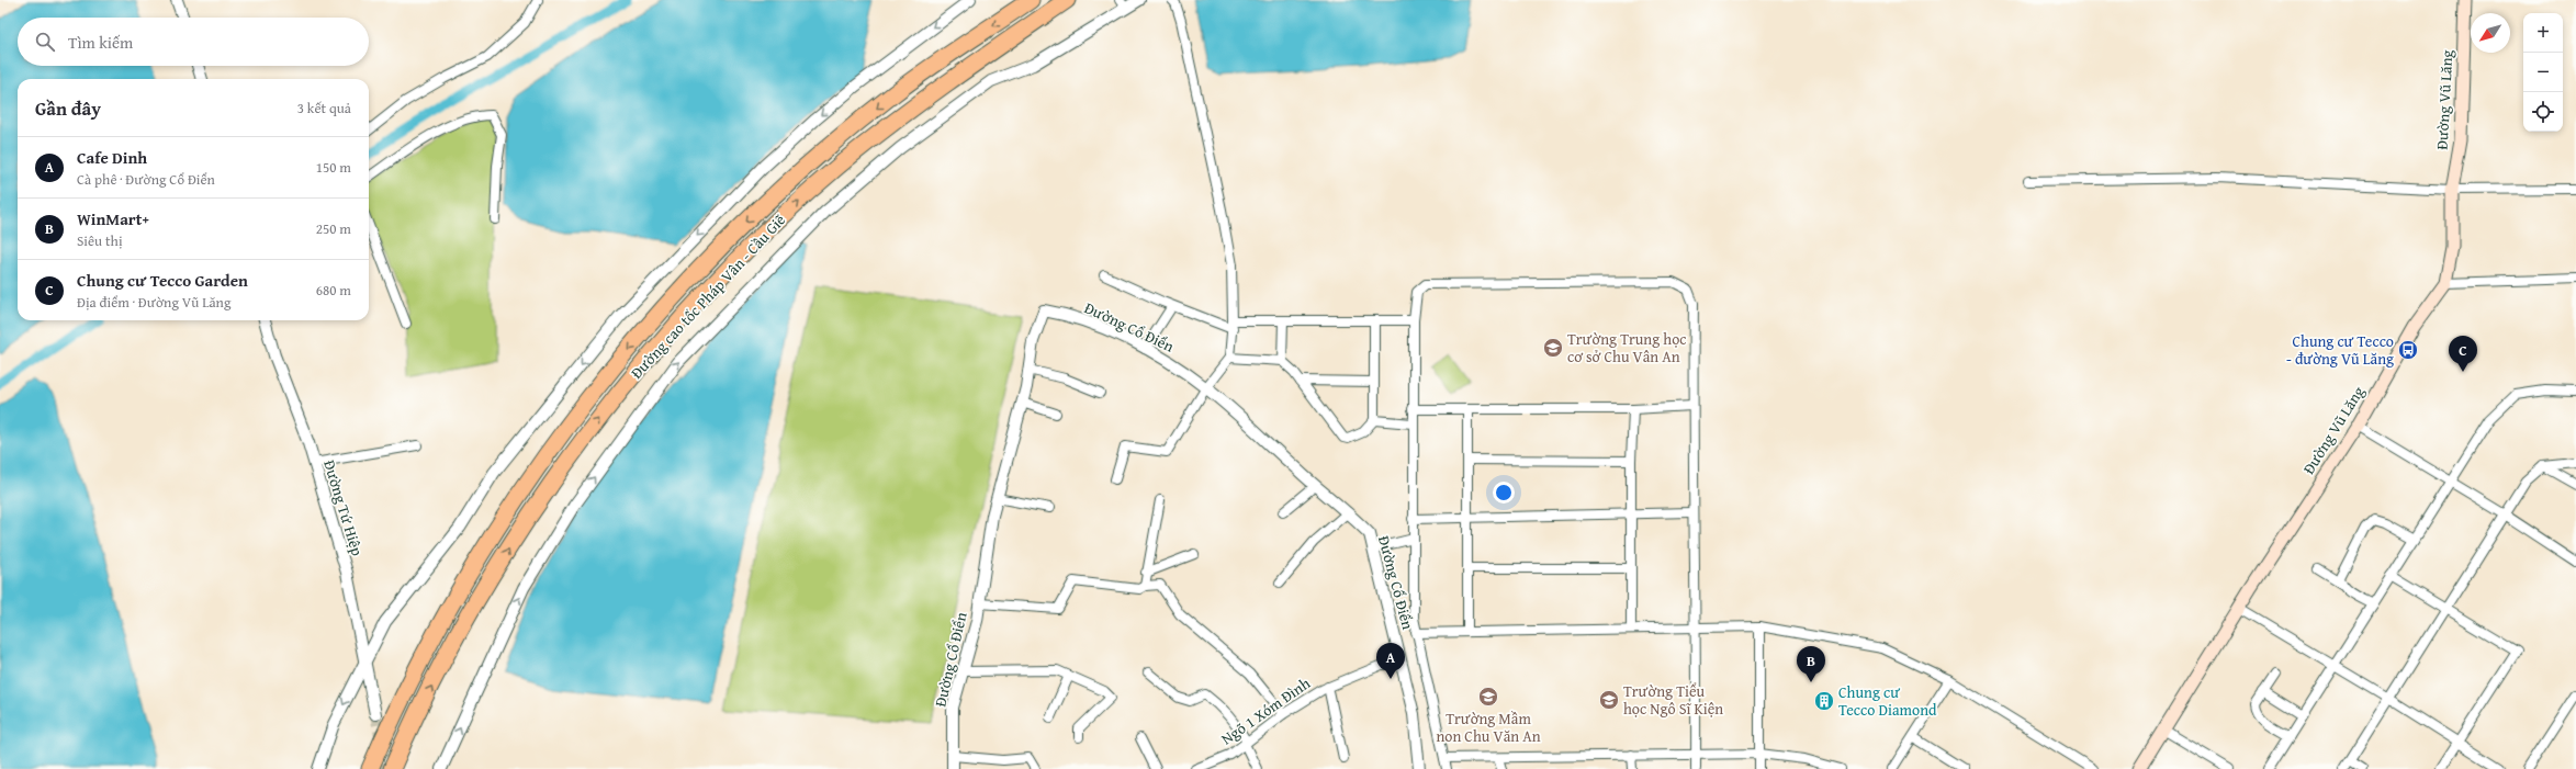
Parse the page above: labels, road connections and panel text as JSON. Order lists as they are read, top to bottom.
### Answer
{
  "streets": {
    "highway": ["Đường cao tốc Pháp Vân - Cầu Giẽ"],
    "main road": ["Đường Vũ Lăng"],
    "street": ["Đường Cổ Điển", "Đường Tứ Hiệp", "Ngõ 1 Xóm Đình"]
  },
  "crossings": [
    ["Đường Cổ Điển", "Ngõ 1 Xóm Đình"]
  ],
  "places": {
    "school or university": ["Trường Trung học cơ sở Chu Vân An", "Trường Mầm non Chu Văn An", "Trường Tiểu học Ngô Sĩ Kiện"],
    "bus stop": ["Chung cư Tecco - đường Vũ Lăng"],
    "building": ["Chung cư Tecco Diamond"]
  },
  "north": "bottom left",
  "page": {
    "map_buttons": ["+", "−"],
    "search": "Tìm kiếm",
    "heading": ["Gần đây", "3 kết quả"],
    "list": [
      {
        "mark": "A",
        "name": "Cafe Dinh",
        "note": "Cà phê · Đường Cổ Điển",
        "value": "150 m"
      },
      {
        "mark": "B",
        "name": "WinMart+",
        "note": "Siêu thị",
        "value": "250 m"
      },
      {
        "mark": "C",
        "name": "Chung cư Tecco Garden",
        "note": "Địa điểm · Đường Vũ Lăng",
        "value": "680 m"
      }
    ],
    "pins": ["C", "A", "B"]
  }
}
